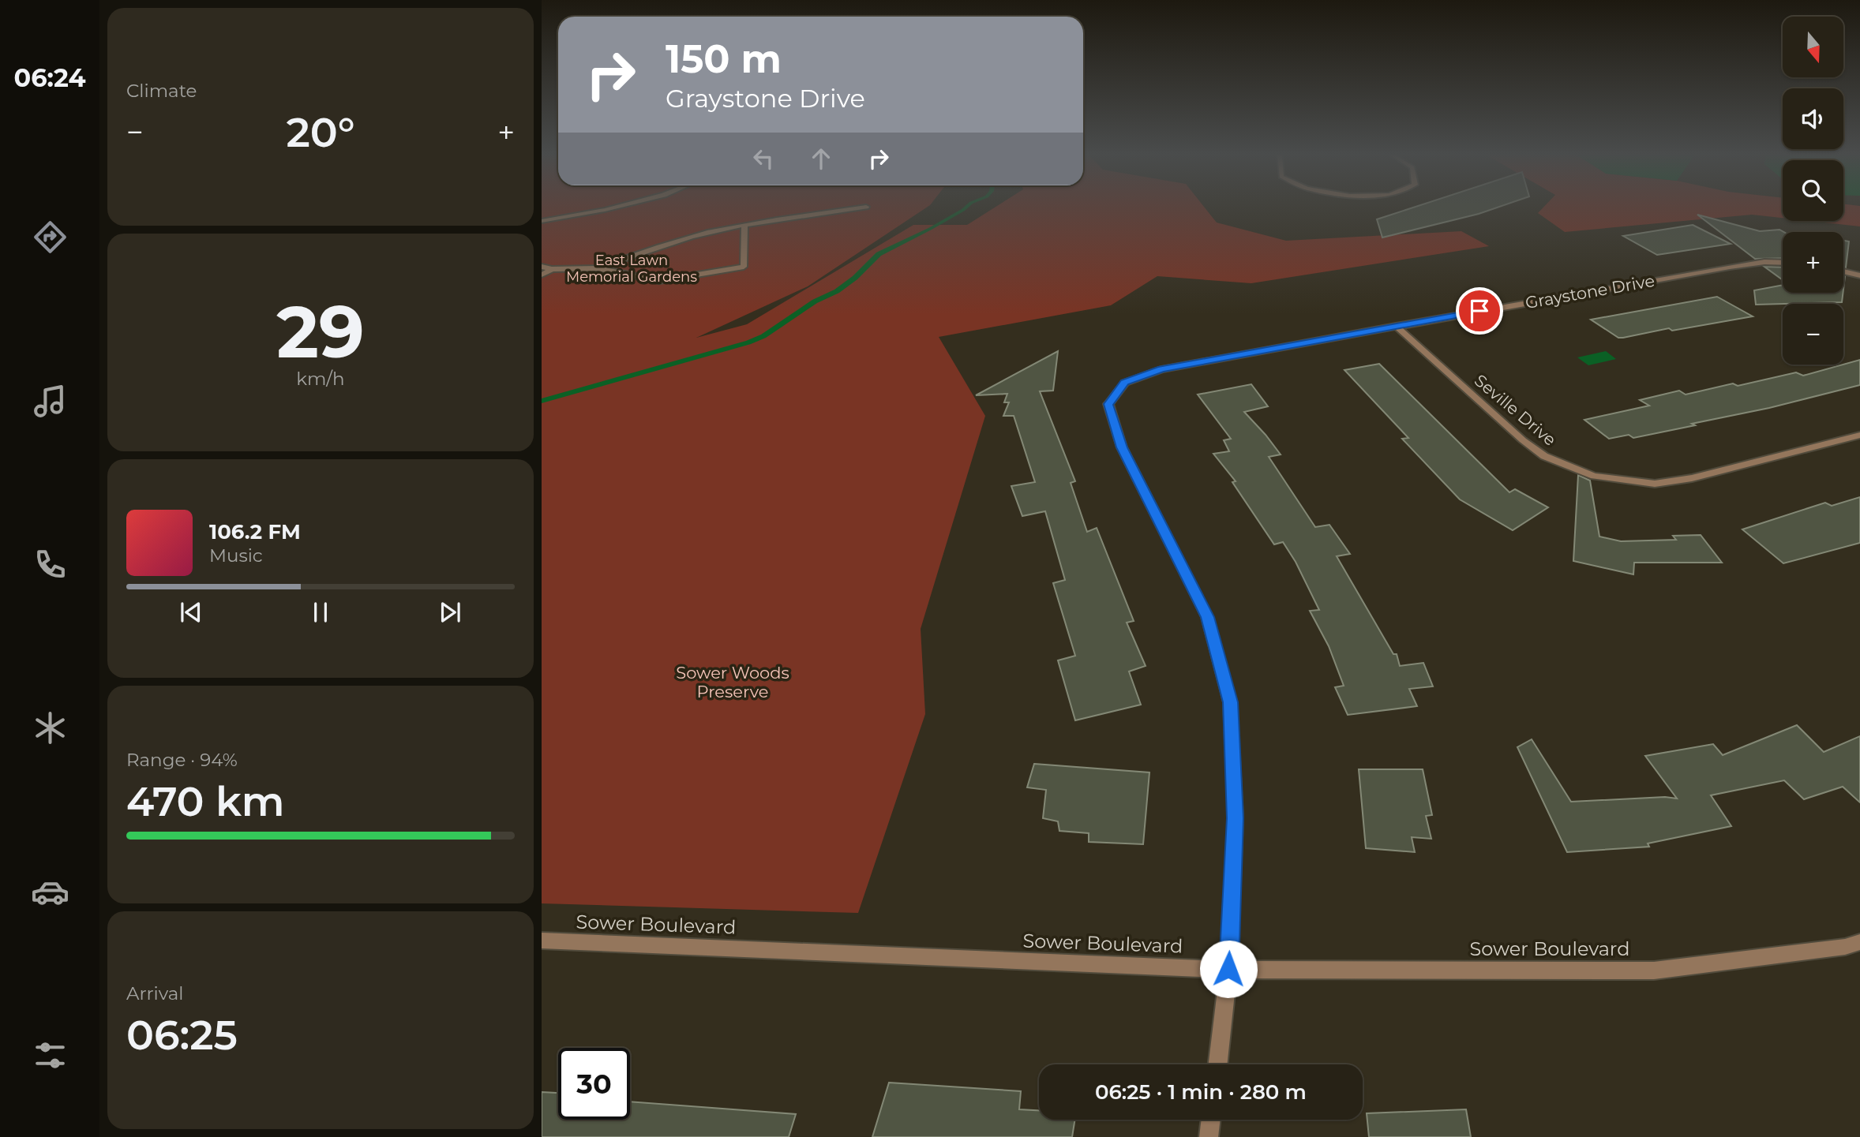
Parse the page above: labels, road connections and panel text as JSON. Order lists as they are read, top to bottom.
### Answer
{
  "streets": {
    "street": ["Graystone Drive", "Seville Drive", "Sower Boulevard"]
  },
  "crossings": [
    ["Graystone Drive", "Seville Drive"],
    ["Graystone Drive", "Sower Boulevard"]
  ],
  "parks": ["East Lawn Memorial Gardens", "Sower Woods Preserve"],
  "north": "bottom",
  "page": {
    "tabs": "06:24",
    "tile": [
      "Climate",
      ["29", "km/h"],
      ["Range · 94%", "470 km"],
      ["Arrival", "06:25"]
    ],
    "map_buttons": ["+", "−"],
    "turn": ["150 m", "Graystone Drive"],
    "heat": ["−", "20°", "+"],
    "song": ["106.2 FM", "Music"],
    "limit": "30",
    "trip": "06:25 · 1 min · 280 m"
  }
}
